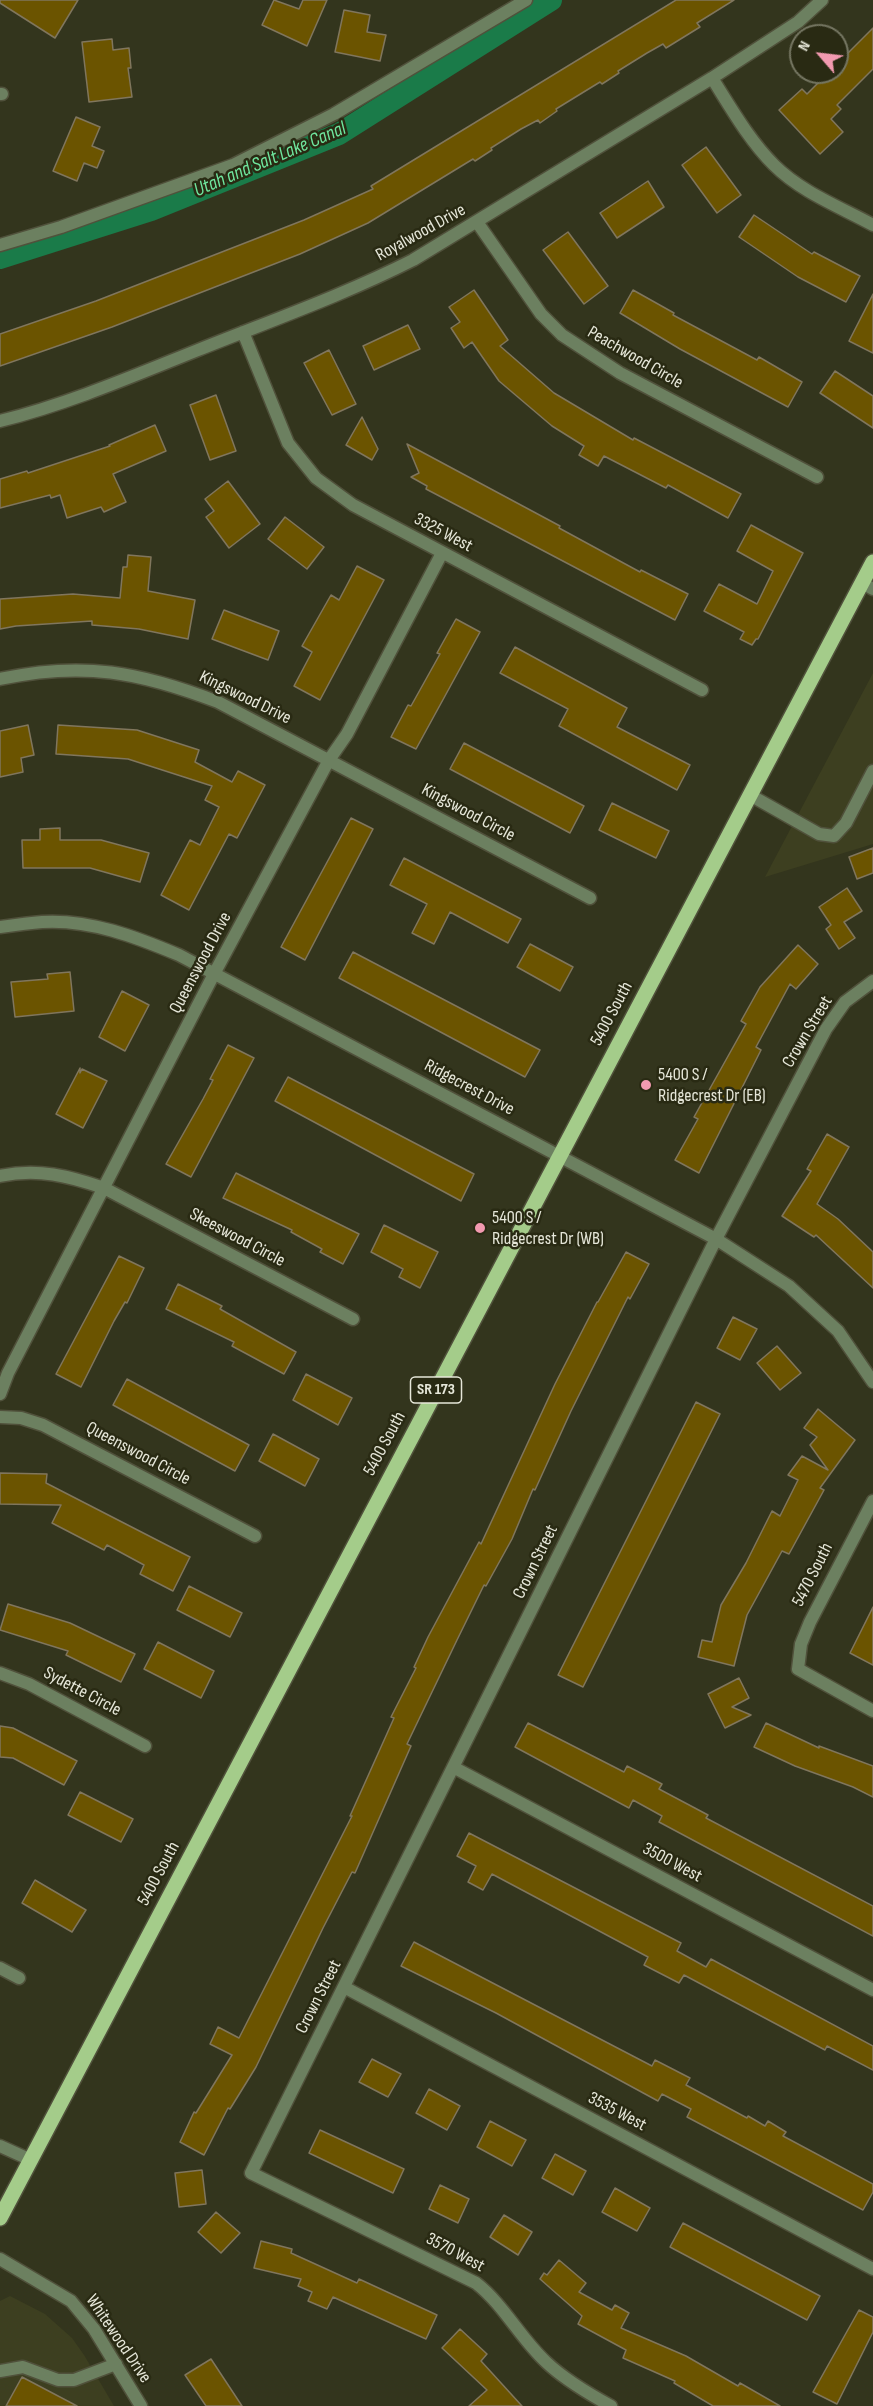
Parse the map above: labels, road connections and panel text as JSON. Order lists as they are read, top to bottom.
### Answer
{
  "streets": {
    "main road": ["5400 South", "SR 173"],
    "street": [
      "Royalwood Drive",
      "Peachwood Circle",
      "3325 West",
      "Kingswood Drive",
      "Kingswood Circle",
      "Queenswood Drive",
      "Crown Street",
      "Ridgecrest Drive",
      "Skeeswood Circle",
      "Queenswood Circle",
      "5470 South",
      "Sydette Circle",
      "3500 West",
      "3535 West",
      "3570 West",
      "Whitewood Drive"
    ]
  },
  "crossings": [
    ["Royalwood Drive", "Peachwood Circle"],
    ["Royalwood Drive", "3325 West"],
    ["3325 West", "Queenswood Drive"],
    ["Kingswood Drive", "Kingswood Circle"],
    ["Kingswood Drive", "Queenswood Drive"],
    ["Kingswood Circle", "Queenswood Drive"],
    ["Queenswood Drive", "Ridgecrest Drive"],
    ["Queenswood Drive", "Skeeswood Circle"],
    ["5400 South", "Ridgecrest Drive"],
    ["Crown Street", "Ridgecrest Drive"],
    ["Crown Street", "3500 West"],
    ["Crown Street", "3535 West"],
    ["Crown Street", "3570 West"]
  ],
  "water": ["Utah and Salt Lake Canal"],
  "places": ["5400 S / Ridgecrest Dr (EB)", "5400 S / Ridgecrest Dr (WB)"],
  "north": "top left"
}
